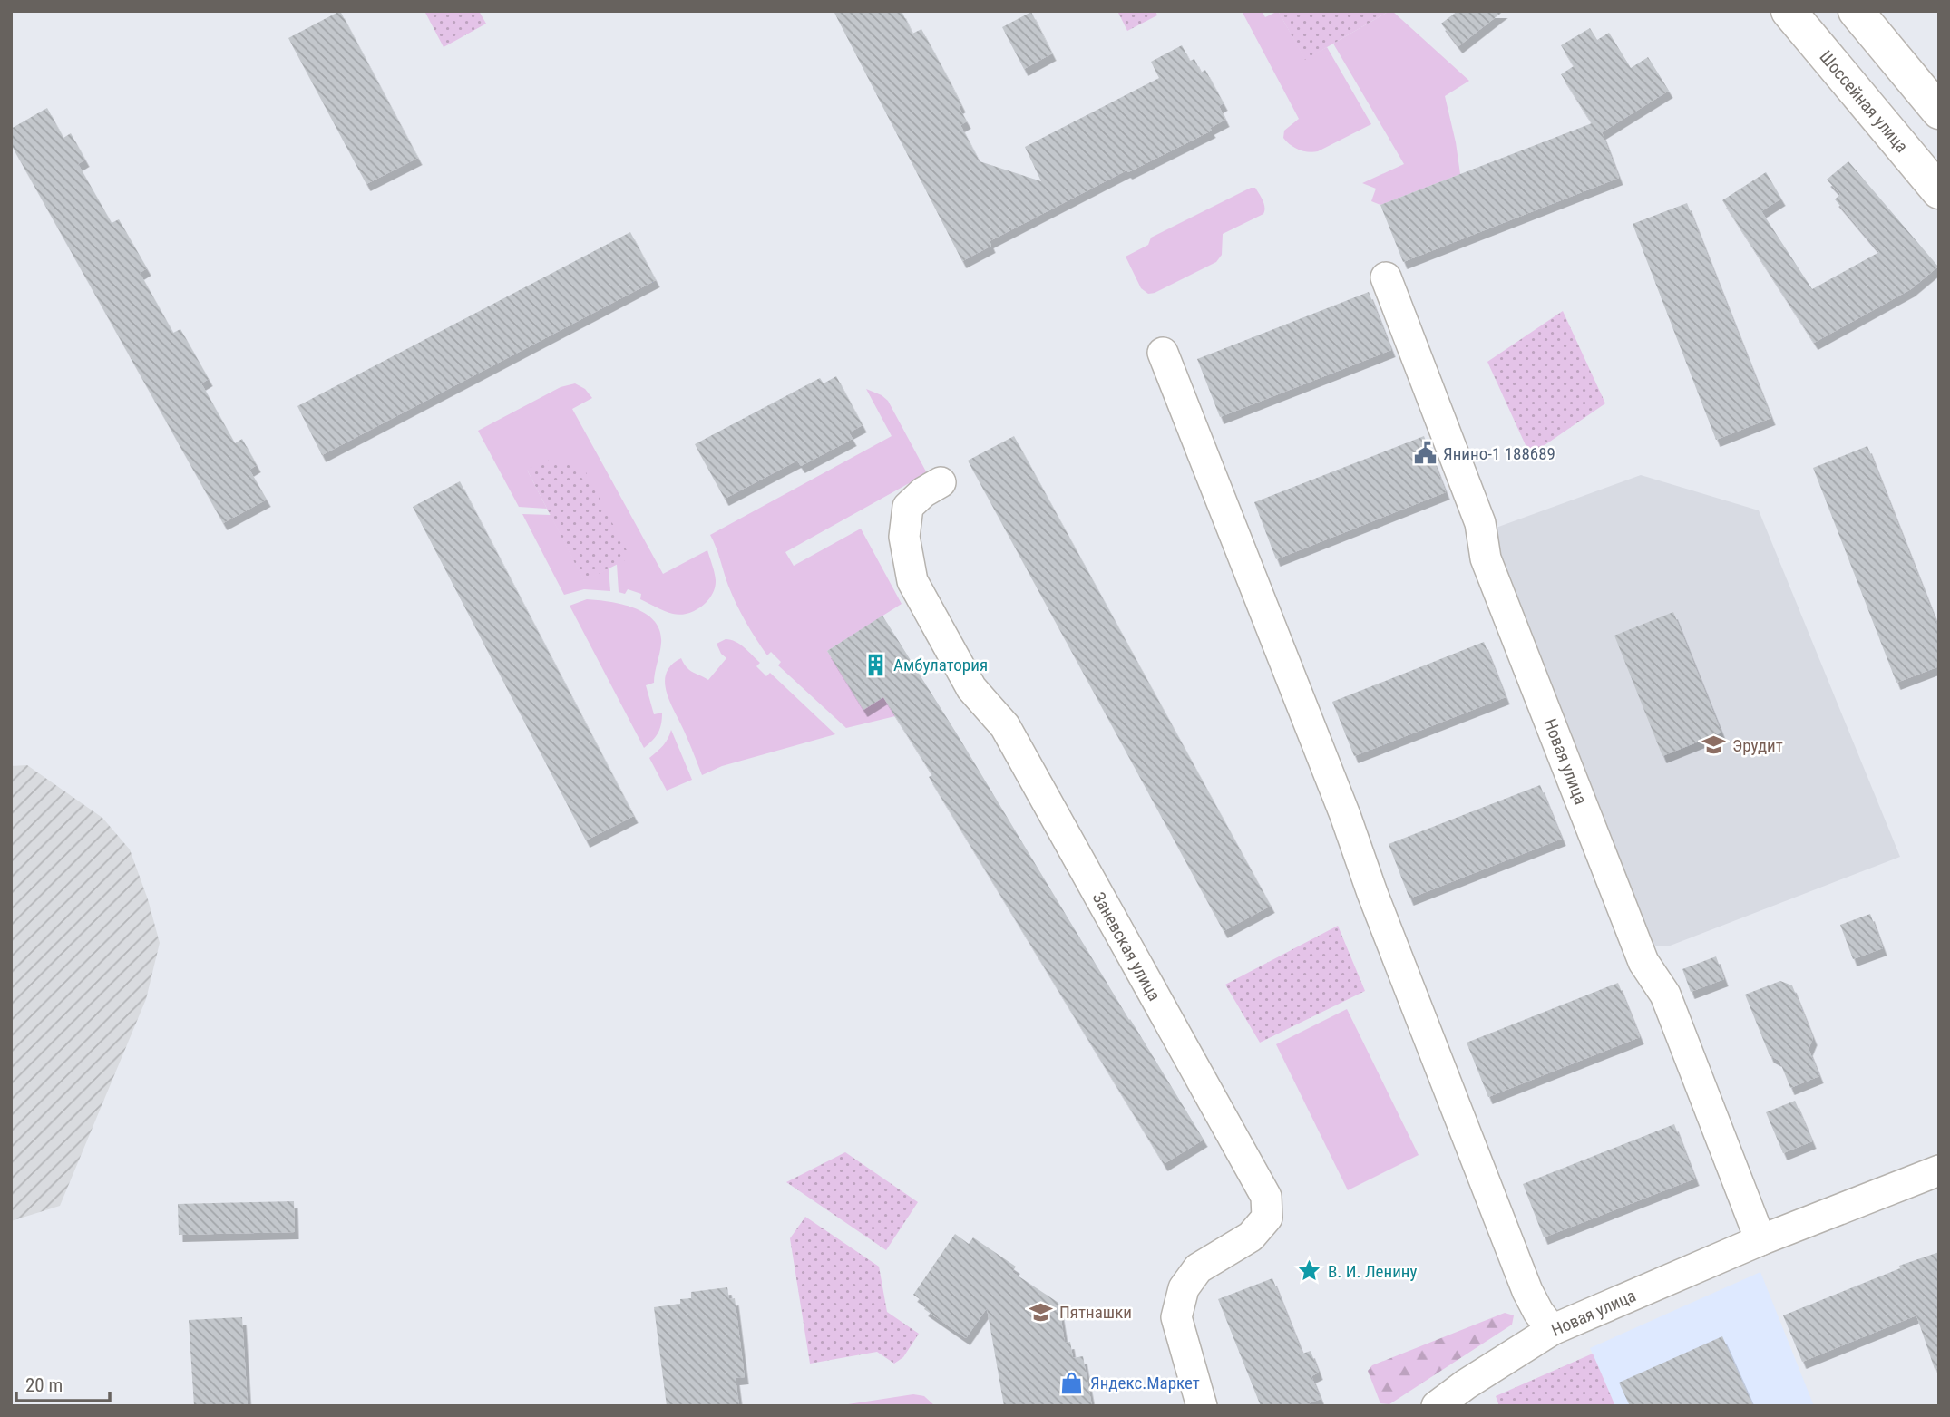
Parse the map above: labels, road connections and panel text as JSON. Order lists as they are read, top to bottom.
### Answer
{
  "streets": {
    "main road": ["Шоссейная улица"],
    "street": ["Новая улица", "Заневская улица"]
  },
  "places": {
    "public building": ["Янино-1 188689"],
    "building": ["Амбулатория"],
    "school or university": ["Эрудит", "Пятнашки"],
    "place": ["В. И. Ленину"],
    "shop": ["Яндекс.Маркет"]
  },
  "scale_bar": "20 m"
}
